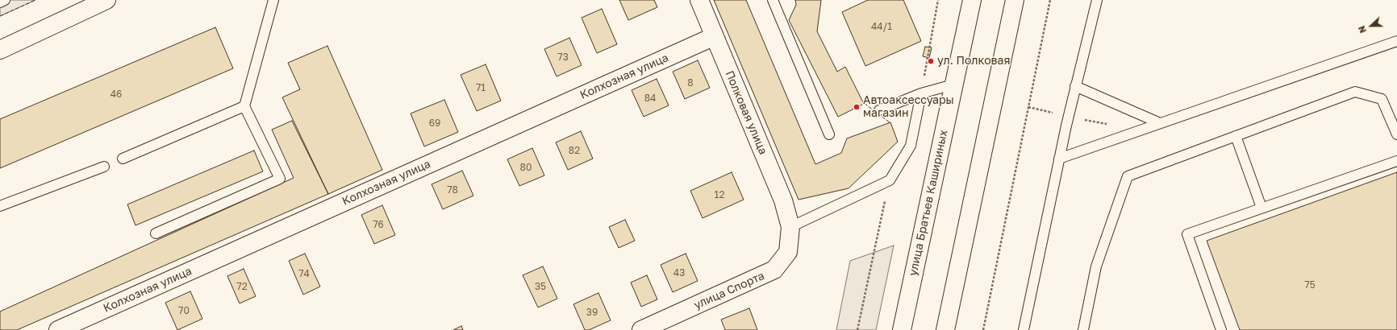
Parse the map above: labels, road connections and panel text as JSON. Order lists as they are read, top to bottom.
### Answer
{
  "streets": {
    "street": [
      "Колхозная улица",
      "Полковая улица",
      "улица Братьев Кашириных",
      "улица Спорта"
    ]
  },
  "crossings": [
    ["Колхозная улица", "Полковая улица"],
    ["Полковая улица", "улица Спорта"]
  ],
  "places": ["ул. Полковая", "Автоаксессуары магазин"],
  "house_numbers": [
    "44/1",
    "73",
    "8",
    "71",
    "46",
    "84",
    "69",
    "82",
    "80",
    "78",
    "12",
    "76",
    "43",
    "74",
    "75",
    "72",
    "35",
    "70",
    "39"
  ],
  "north": "left"
}
